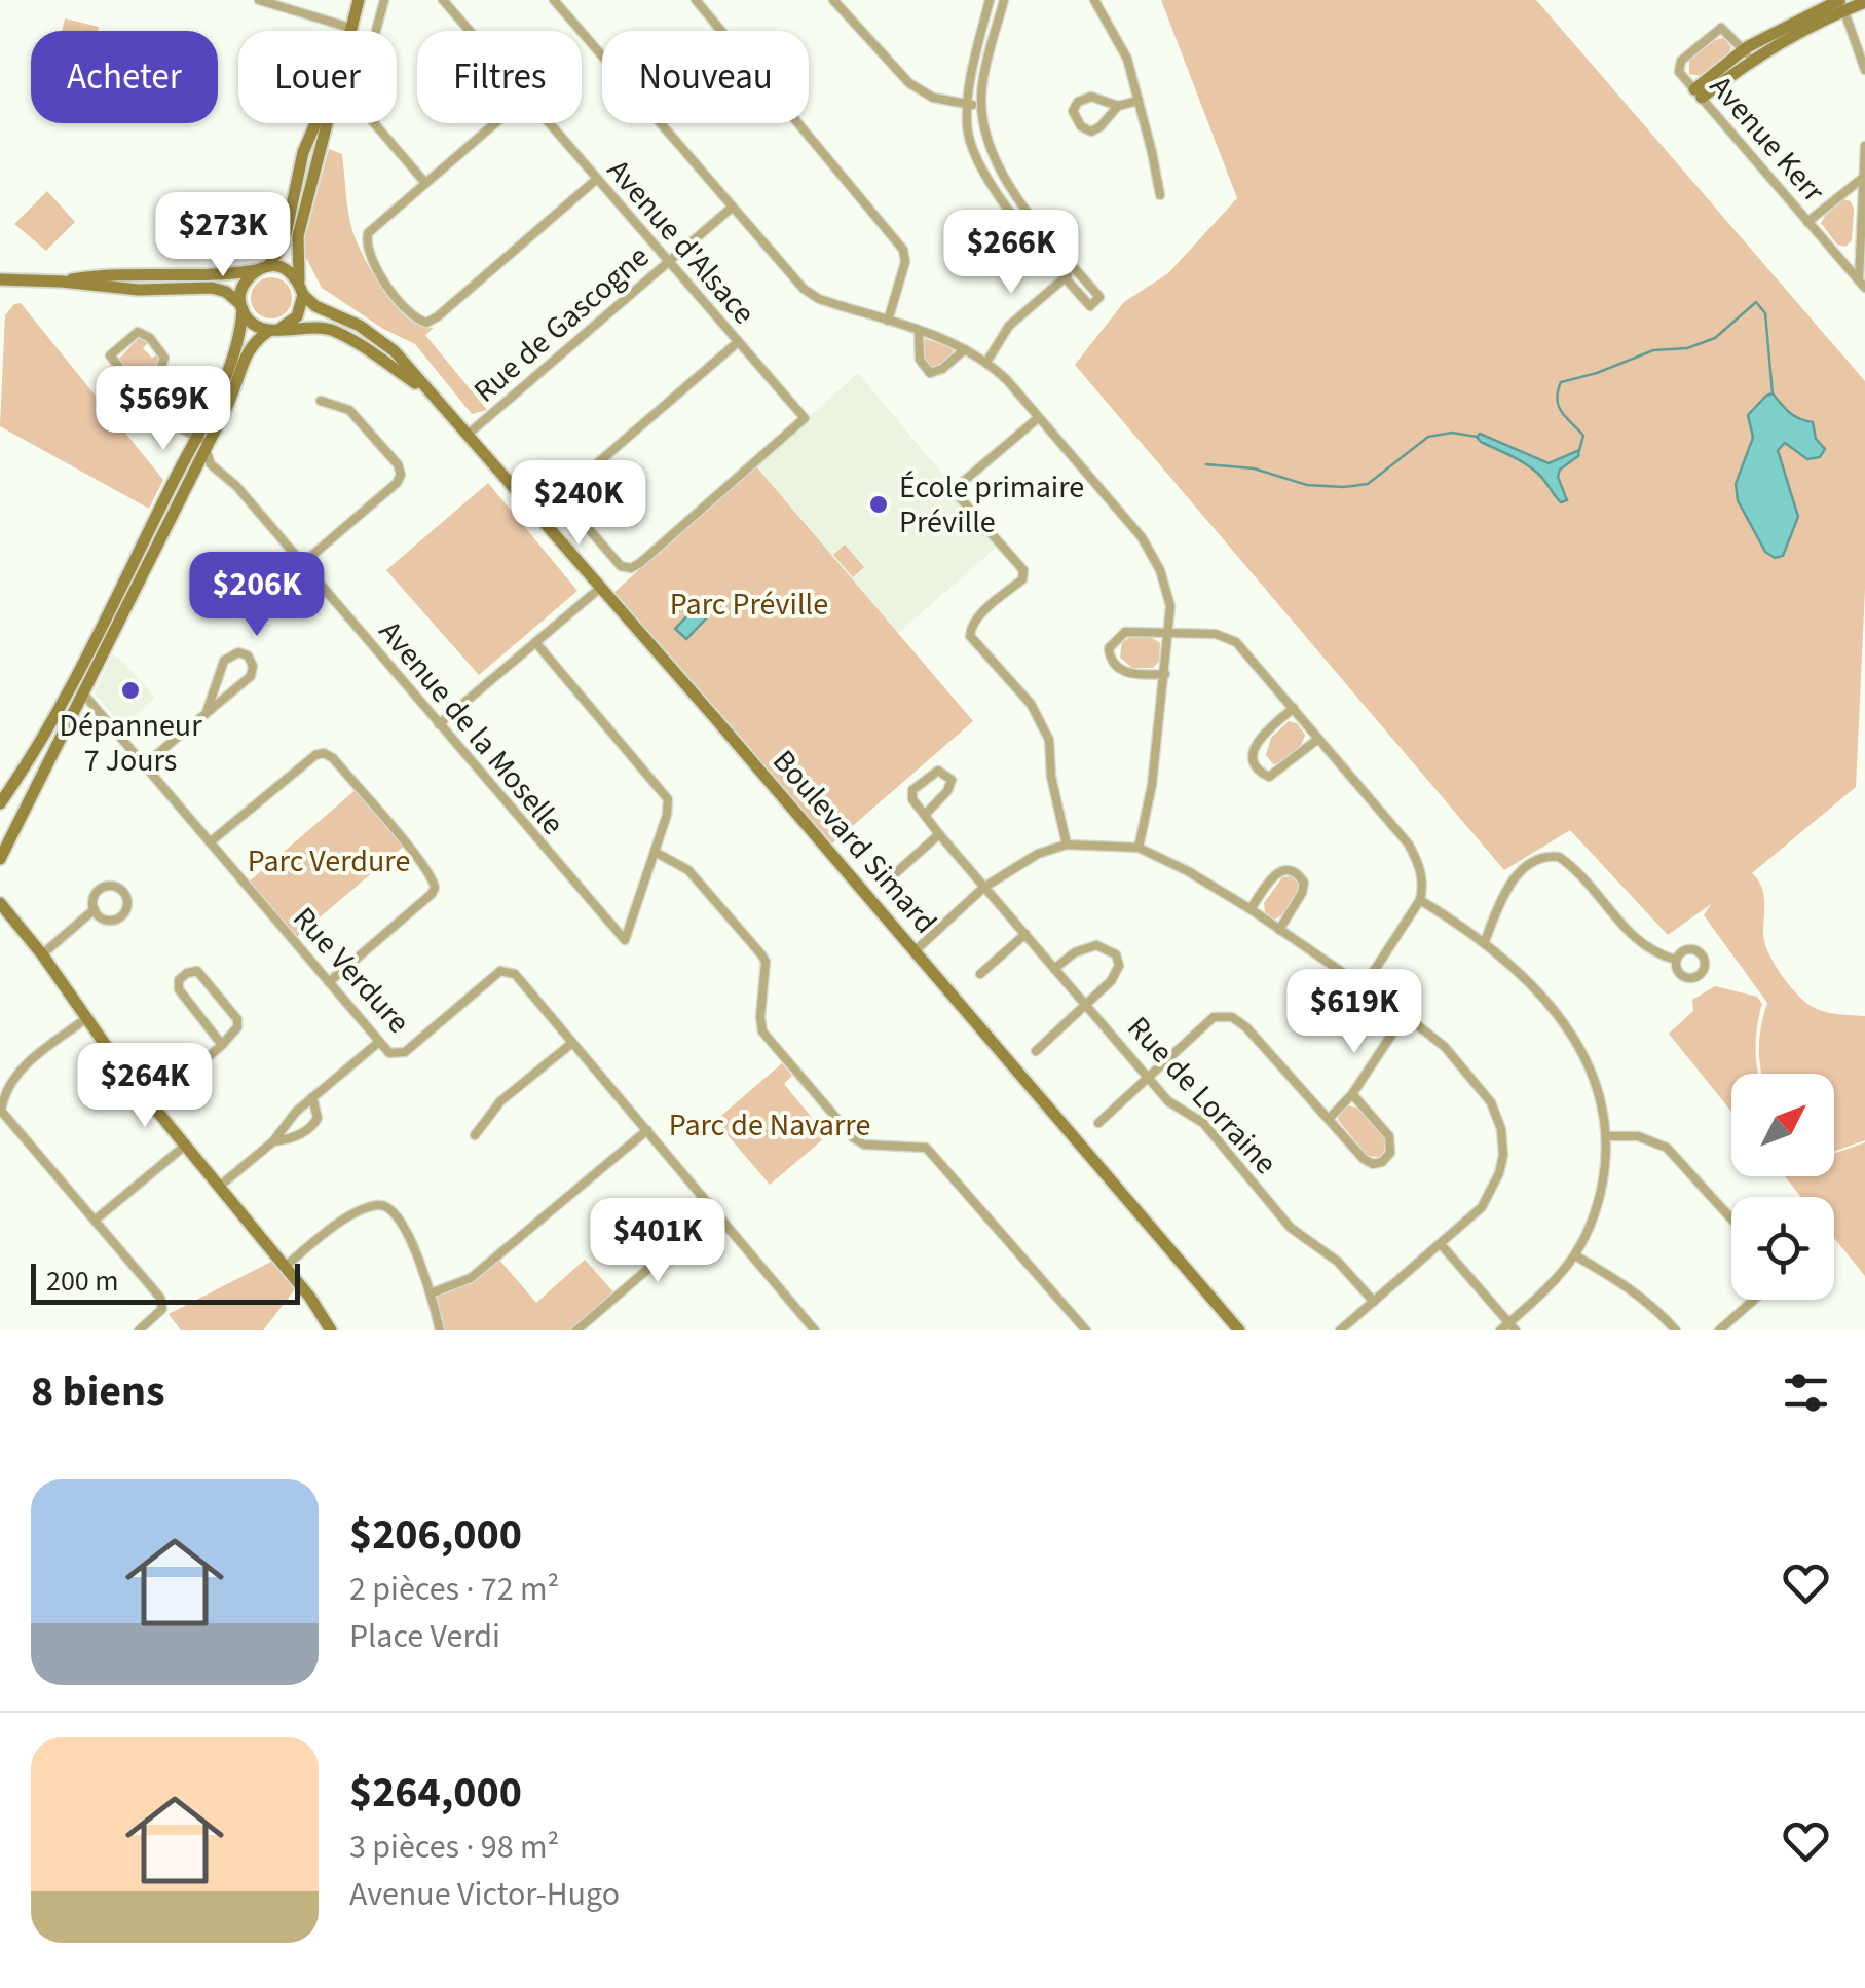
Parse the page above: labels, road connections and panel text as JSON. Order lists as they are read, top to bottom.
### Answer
{
  "streets": {
    "street": [
      "Avenue Kerr",
      "Avenue d'Alsace",
      "Rue de Gascogne",
      "Avenue de la Moselle",
      "Boulevard Simard",
      "Rue Verdure",
      "Rue de Lorraine"
    ]
  },
  "crossings": [
    ["Avenue d'Alsace", "Rue de Gascogne"],
    ["Rue de Gascogne", "Boulevard Simard"]
  ],
  "parks": ["Parc Préville", "Parc Verdure", "Parc de Navarre"],
  "places": ["École primaire Préville", "Dépanneur 7 Jours"],
  "scale_bar": "200 m",
  "north": "top right",
  "page": {
    "chip": [
      "Acheter",
      "Louer",
      "Filtres",
      "Nouveau"
    ],
    "price": [
      "$273K",
      "$266K",
      "$569K",
      "$240K",
      "$206K",
      "$619K",
      "$264K",
      "$401K"
    ],
    "scale": "200 m",
    "heading": "8 biens",
    "list": [
      {
        "name": "$206,000",
        "note": "2 pièces · 72 m² · Place Verdi"
      },
      {
        "name": "$264,000",
        "note": "3 pièces · 98 m² · Avenue Victor-Hugo"
      }
    ]
  }
}
